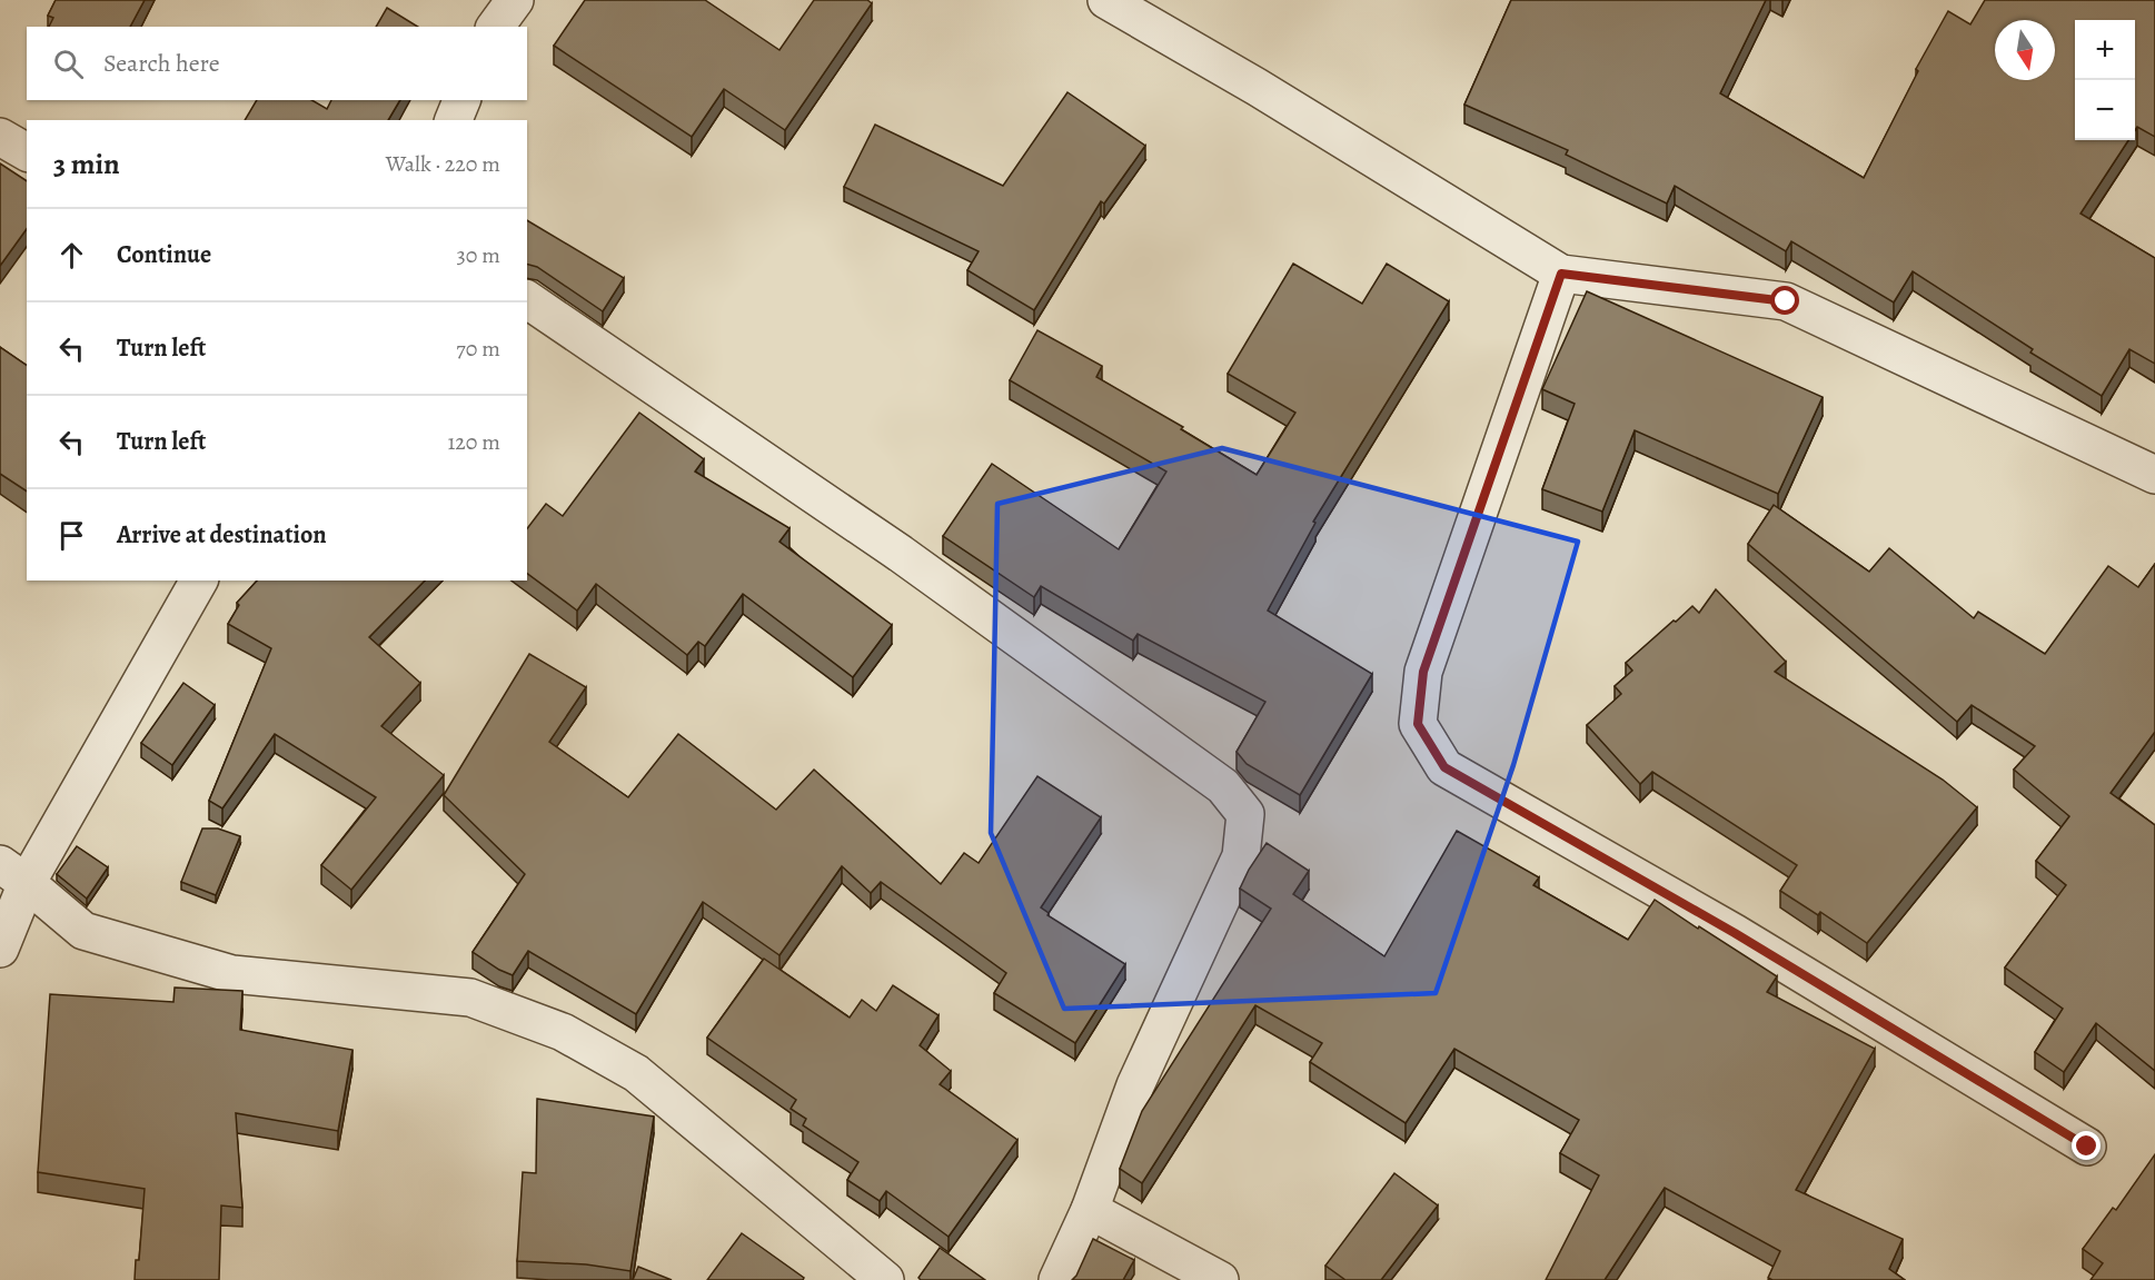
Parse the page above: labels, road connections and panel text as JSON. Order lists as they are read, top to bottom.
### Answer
{
  "north": "bottom",
  "page": {
    "map_buttons": ["+", "−"],
    "search": "Search here",
    "heading": ["3 min", "Walk · 220 m"],
    "list": [
      ["Continue", "30 m"],
      ["Turn left", "70 m"],
      ["Turn left", "120 m"],
      "Arrive at destination"
    ]
  }
}
